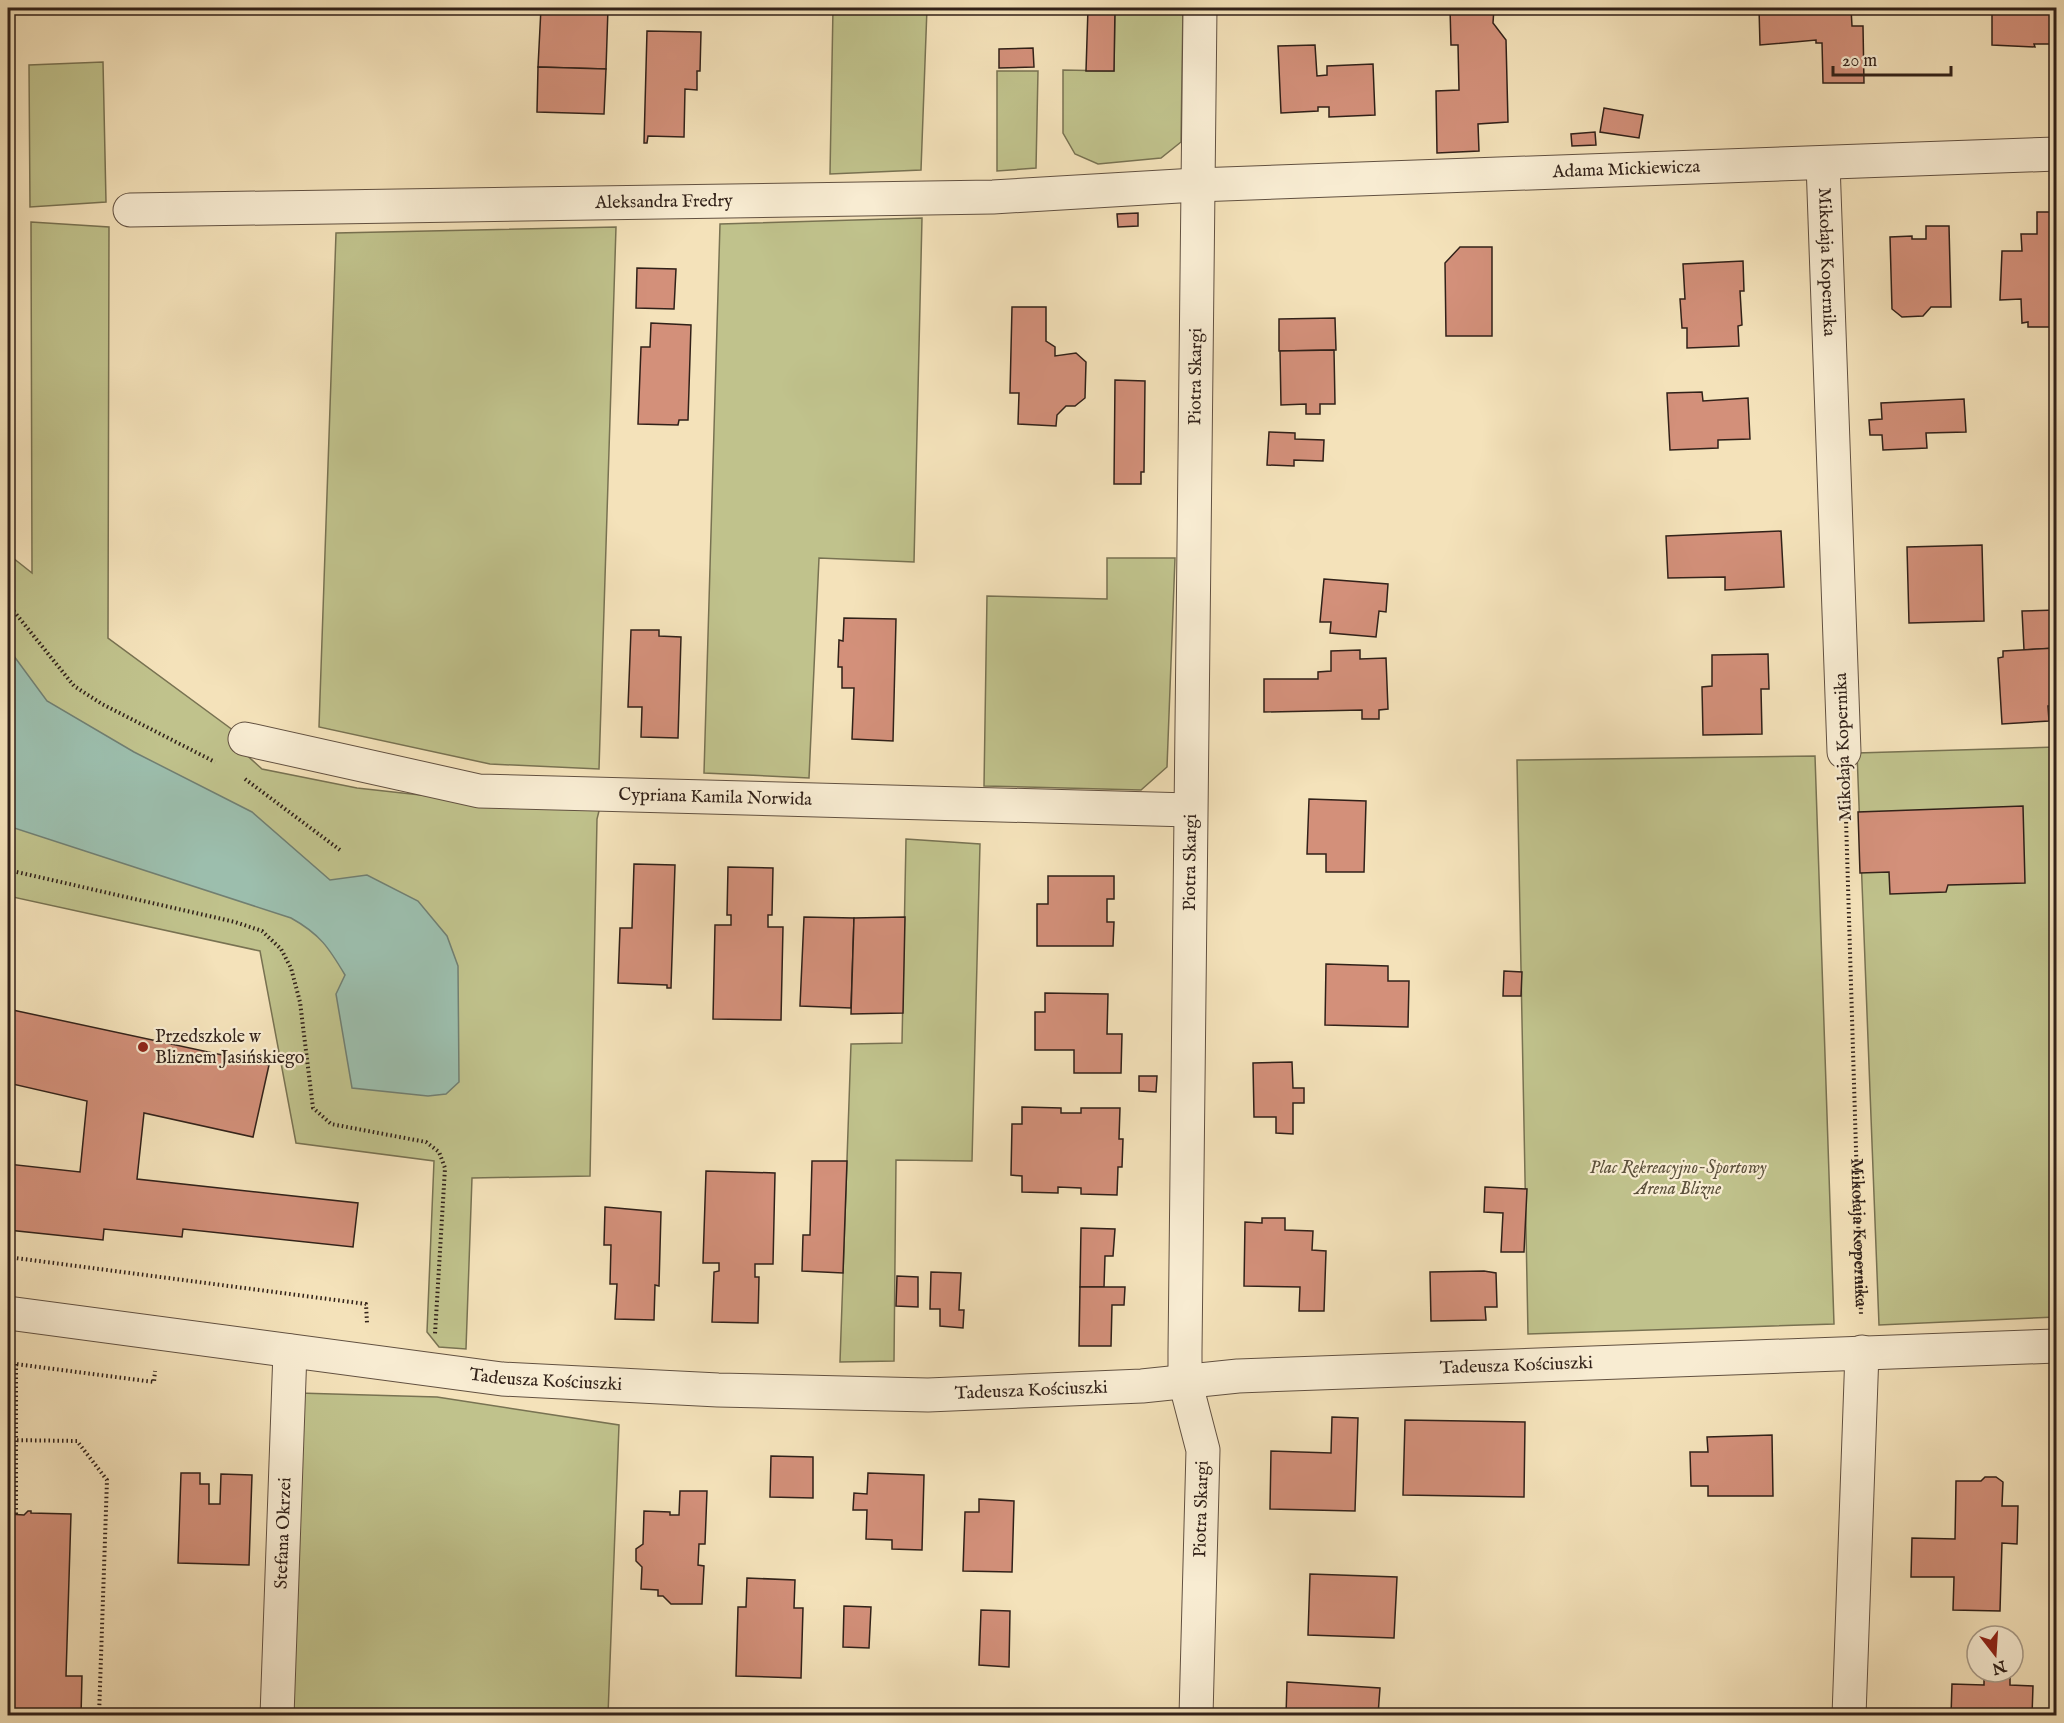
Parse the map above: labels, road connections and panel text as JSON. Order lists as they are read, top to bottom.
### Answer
{
  "streets": {
    "street": [
      "Adama Mickiewicza",
      "Aleksandra Fredry",
      "Mikołaja Kopernika",
      "Piotra Skargi",
      "Cypriana Kamila Norwida",
      "Tadeusza Kościuszki",
      "Stefana Okrzei"
    ]
  },
  "crossings": [
    ["Adama Mickiewicza", "Aleksandra Fredry"],
    ["Adama Mickiewicza", "Mikołaja Kopernika"],
    ["Adama Mickiewicza", "Piotra Skargi"],
    ["Aleksandra Fredry", "Piotra Skargi"],
    ["Piotra Skargi", "Cypriana Kamila Norwida"],
    ["Piotra Skargi", "Tadeusza Kościuszki"],
    ["Tadeusza Kościuszki", "Stefana Okrzei"]
  ],
  "parks": ["Plac Rekreacyjno-Sportowy Arena Blizne"],
  "places": ["Przedszkole w Bliznem Jasińskiego"],
  "scale_bar": "20 m",
  "north": "bottom"
}
